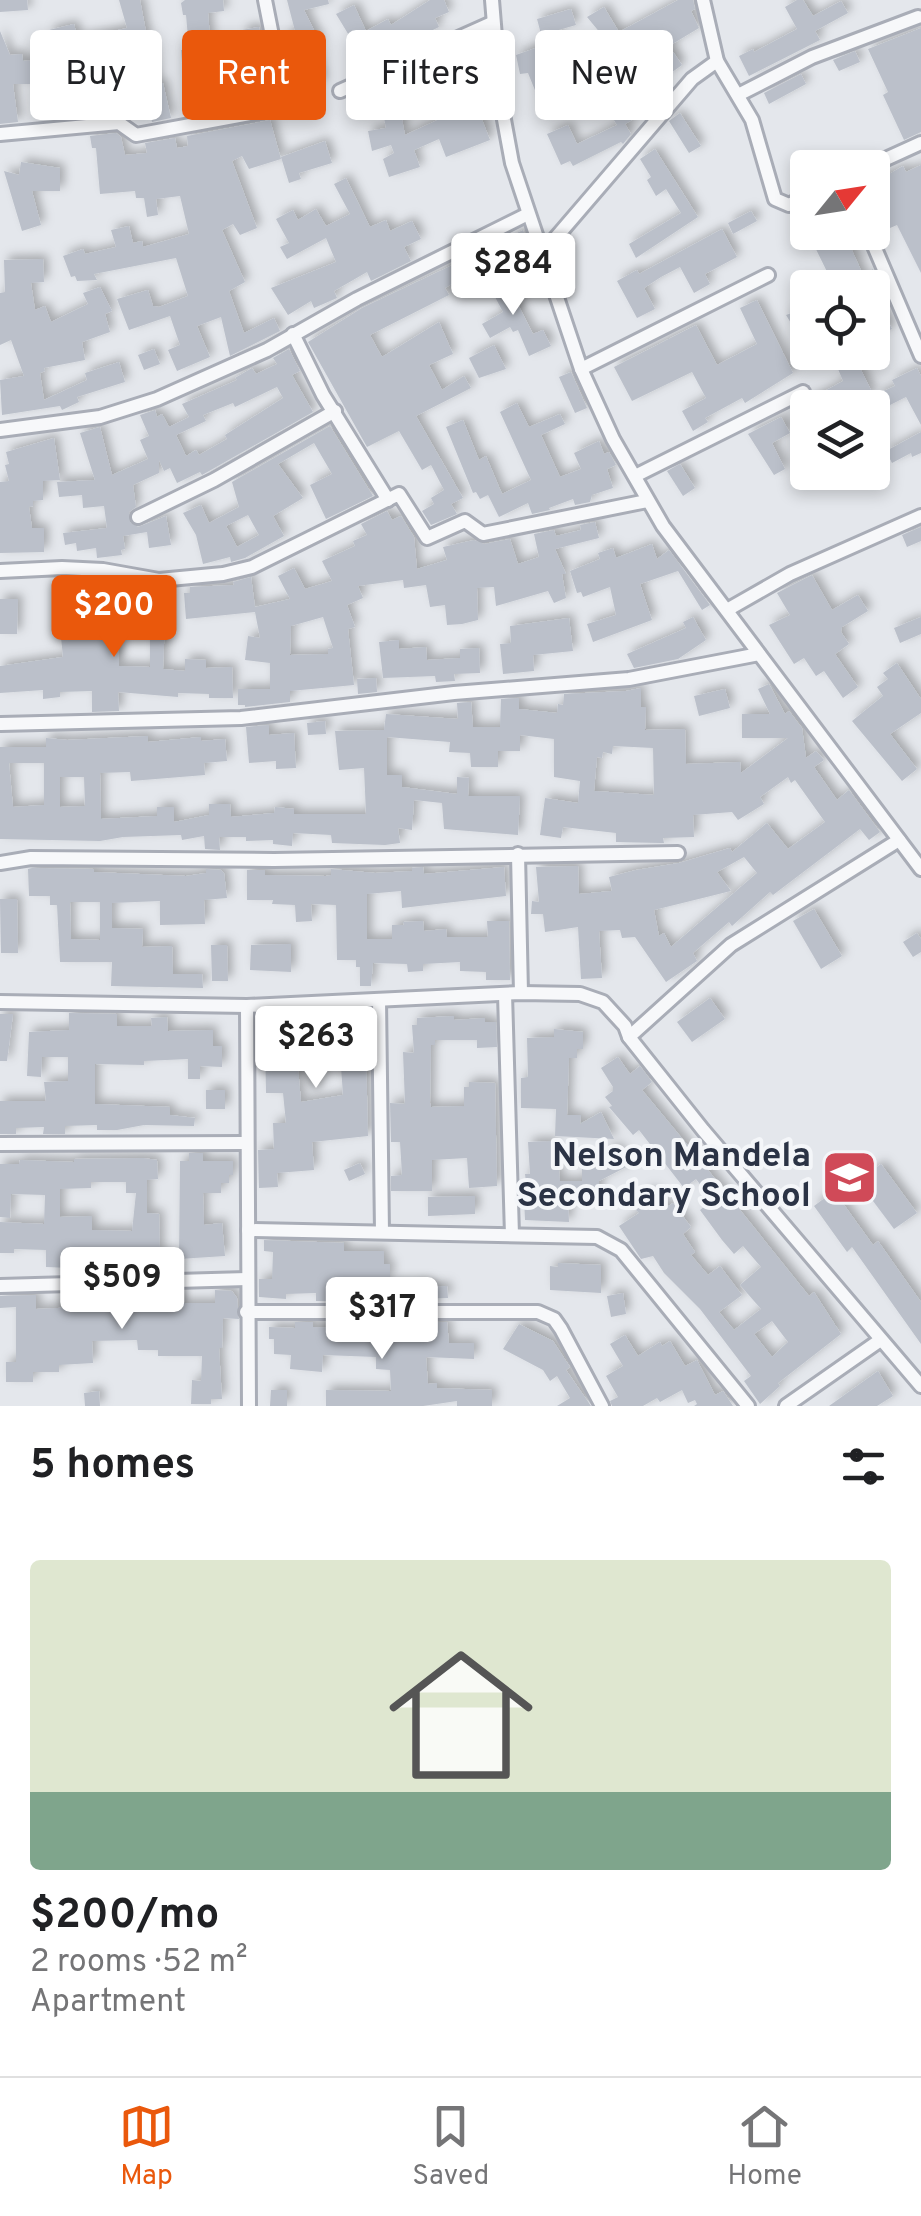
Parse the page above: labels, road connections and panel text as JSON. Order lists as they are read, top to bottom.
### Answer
{
  "places": {
    "school or university": ["Nelson Mandela Secondary School"]
  },
  "north": "top right",
  "page": {
    "chip": [
      "Buy",
      "Rent",
      "Filters",
      "New"
    ],
    "price": [
      "$284",
      "$200",
      "$263",
      "$509",
      "$317"
    ],
    "heading": "5 homes",
    "list": [
      {
        "name": "$200/mo",
        "note": "2 rooms · 52 m² · Apartment"
      }
    ],
    "tabs": ["Map", "Saved", "Home"]
  }
}
